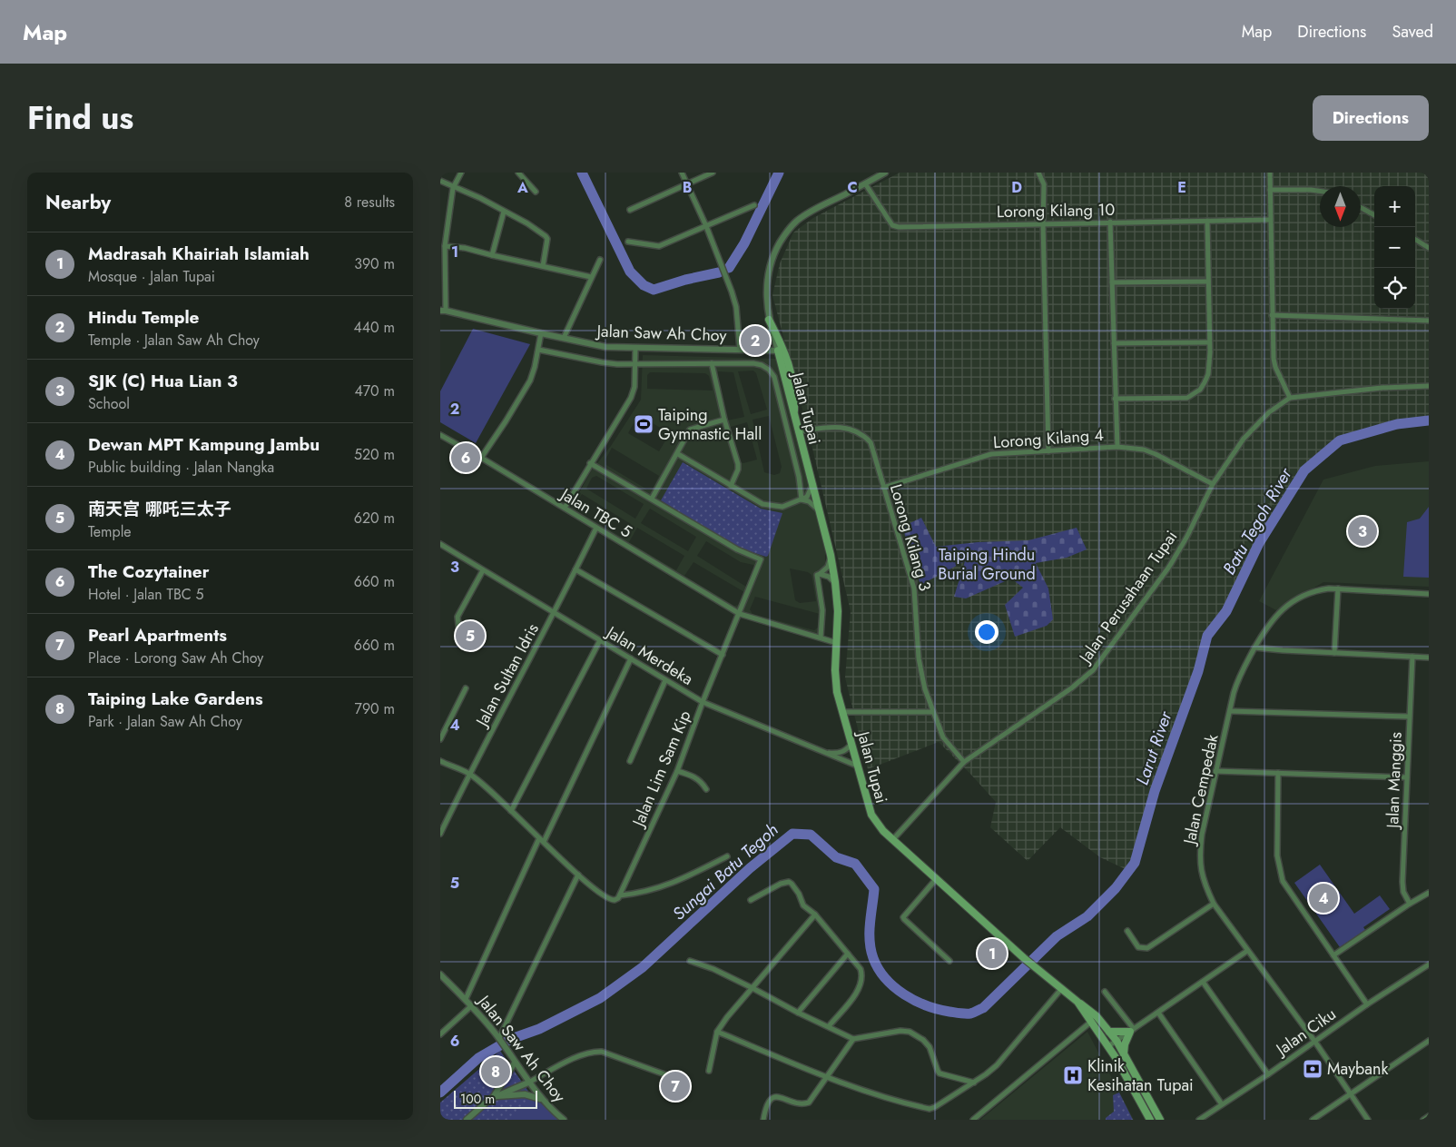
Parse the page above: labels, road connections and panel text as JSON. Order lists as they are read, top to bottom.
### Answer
{
  "streets": {
    "main road": ["Jalan Tupai"],
    "street": [
      "Lorong Kilang 10",
      "Jalan Saw Ah Choy",
      "Lorong Kilang 4",
      "Jalan TBC 5",
      "Lorong Kilang 3",
      "Jalan Perusahaan Tupai",
      "Jalan Merdeka",
      "Jalan Sultan Idris",
      "Jalan Lim Sam Kip",
      "Jalan Manggis",
      "Jalan Cempedak",
      "Jalan Ciku"
    ]
  },
  "crossings": [
    ["Lorong Kilang 10", "Jalan Tupai"],
    ["Jalan Saw Ah Choy", "Jalan Tupai"],
    ["Jalan Tupai", "Jalan TBC 5"],
    ["Jalan Tupai", "Lorong Kilang 3"],
    ["Jalan Tupai", "Jalan Perusahaan Tupai"],
    ["Jalan Tupai", "Jalan Merdeka"],
    ["Lorong Kilang 4", "Lorong Kilang 3"],
    ["Lorong Kilang 4", "Jalan Perusahaan Tupai"],
    ["Jalan TBC 5", "Jalan Sultan Idris"],
    ["Jalan TBC 5", "Jalan Lim Sam Kip"],
    ["Lorong Kilang 3", "Jalan Perusahaan Tupai"],
    ["Jalan Merdeka", "Jalan Sultan Idris"],
    ["Jalan Merdeka", "Jalan Lim Sam Kip"],
    ["Jalan Cempedak", "Jalan Ciku"]
  ],
  "water": ["Batu Tegoh River", "Larut River", "Sungai Batu Tegoh"],
  "parks": ["Taiping Hindu Burial Ground"],
  "places": {
    "sports": ["Taiping Gymnastic Hall"],
    "bank": ["Maybank"],
    "hospital": ["Klinik Kesihatan Tupai"]
  },
  "scale_bar": "100 m",
  "north": "bottom",
  "page": {
    "header": "Map",
    "nav": ["Map", "Directions", "Saved"],
    "title": "Find us",
    "buttons": "Directions",
    "heading": ["Nearby", "8 results"],
    "map_buttons": ["+", "−"],
    "list": [
      {
        "mark": "1",
        "name": "Madrasah Khairiah Islamiah",
        "note": "Mosque · Jalan Tupai",
        "value": "390 m"
      },
      {
        "mark": "2",
        "name": "Hindu Temple",
        "note": "Temple · Jalan Saw Ah Choy",
        "value": "440 m"
      },
      {
        "mark": "3",
        "name": "SJK (C) Hua Lian 3",
        "note": "School",
        "value": "470 m"
      },
      {
        "mark": "4",
        "name": "Dewan MPT Kampung Jambu",
        "note": "Public building · Jalan Nangka",
        "value": "520 m"
      },
      {
        "mark": "5",
        "name": "南天宫 哪吒三太子",
        "note": "Temple",
        "value": "620 m"
      },
      {
        "mark": "6",
        "name": "The Cozytainer",
        "note": "Hotel · Jalan TBC 5",
        "value": "660 m"
      },
      {
        "mark": "7",
        "name": "Pearl Apartments",
        "note": "Place · Lorong Saw Ah Choy",
        "value": "660 m"
      },
      {
        "mark": "8",
        "name": "Taiping Lake Gardens",
        "note": "Park · Jalan Saw Ah Choy",
        "value": "790 m"
      }
    ],
    "pins": [
      "2",
      "6",
      "3",
      "5",
      "4",
      "1",
      "8",
      "7"
    ],
    "scale": "100 m"
  },
  "grid": {
    "columns": [
      "A",
      "B",
      "C",
      "D",
      "E"
    ],
    "rows": [
      "1",
      "2",
      "3",
      "4",
      "5",
      "6"
    ]
  }
}
